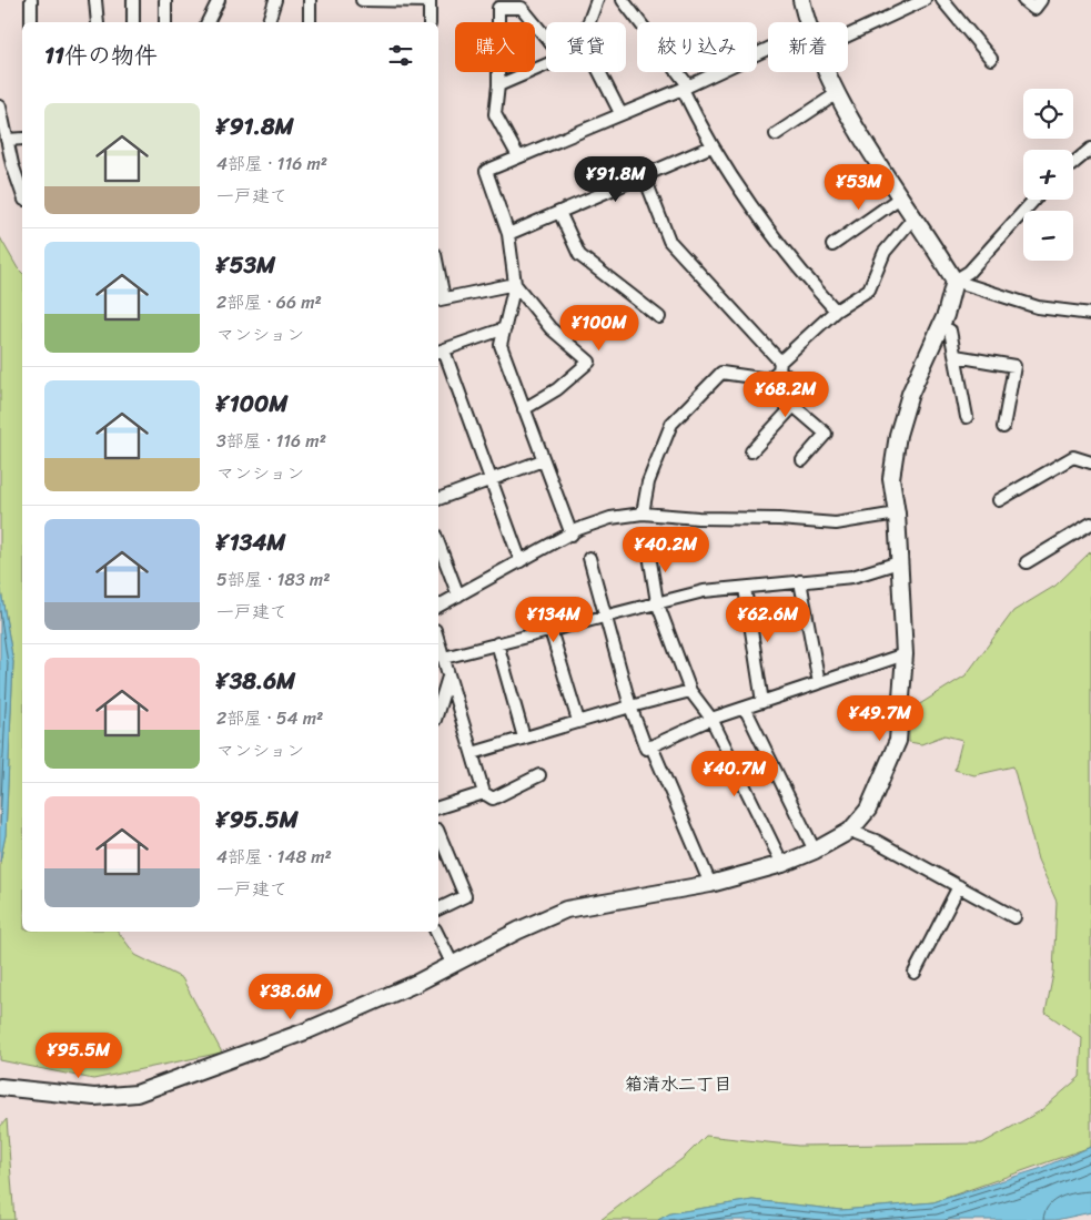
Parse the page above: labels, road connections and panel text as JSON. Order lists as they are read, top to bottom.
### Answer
{
  "districts": ["箱清水二丁目"],
  "page": {
    "chip": [
      "購入",
      "賃貸",
      "絞り込み",
      "新着"
    ],
    "heading": "11件の物件",
    "map_buttons": ["+", "−"],
    "list": [
      {
        "name": "¥91.8M",
        "note": "4部屋 · 116 m² · 一戸建て"
      },
      {
        "name": "¥53M",
        "note": "2部屋 · 66 m² · マンション"
      },
      {
        "name": "¥100M",
        "note": "3部屋 · 116 m² · マンション"
      },
      {
        "name": "¥134M",
        "note": "5部屋 · 183 m² · 一戸建て"
      },
      {
        "name": "¥38.6M",
        "note": "2部屋 · 54 m² · マンション"
      },
      {
        "name": "¥95.5M",
        "note": "4部屋 · 148 m² · 一戸建て"
      }
    ],
    "price": [
      "¥91.8M",
      "¥53M",
      "¥100M",
      "¥68.2M",
      "¥40.2M",
      "¥134M",
      "¥62.6M",
      "¥49.7M",
      "¥40.7M",
      "¥38.6M",
      "¥95.5M"
    ]
  }
}
